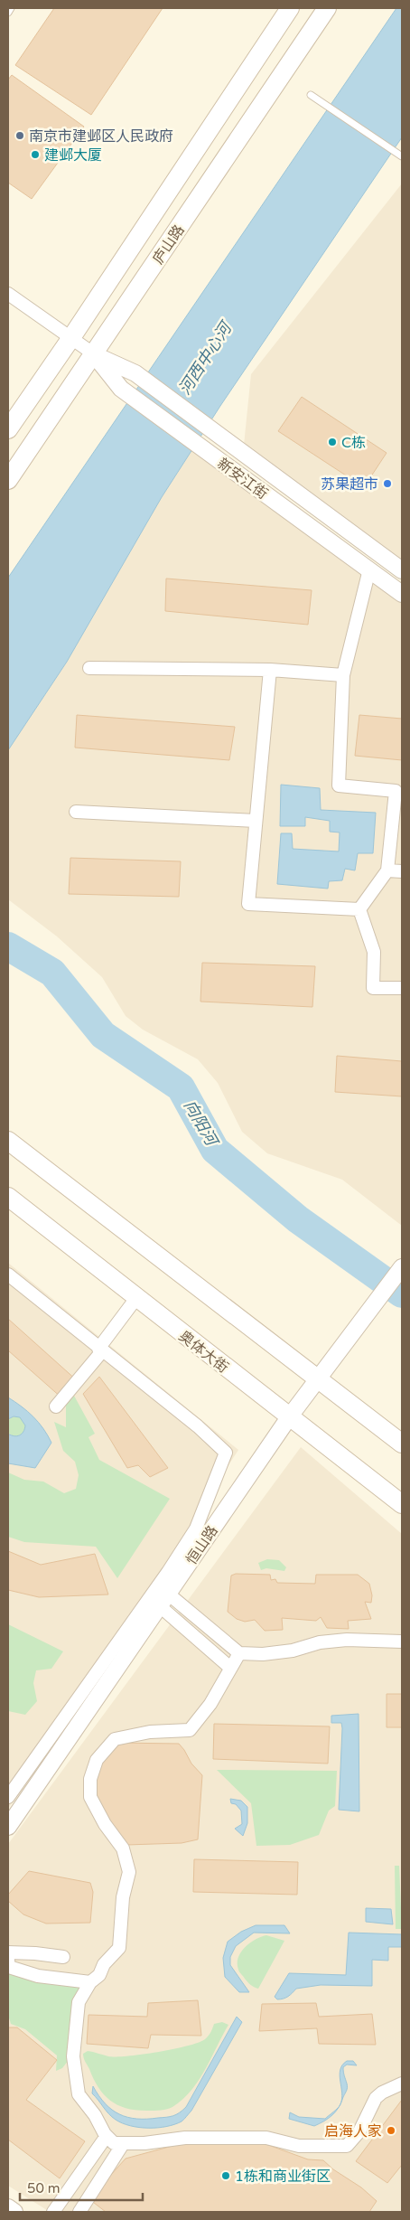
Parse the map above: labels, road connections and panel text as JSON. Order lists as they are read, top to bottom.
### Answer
{
  "streets": {
    "main road": ["庐山路", "奥体大街"],
    "street": ["新安江街", "恒山路"]
  },
  "crossings": [
    ["庐山路", "新安江街"],
    ["奥体大街", "恒山路"]
  ],
  "water": ["河西中心河", "向阳河"],
  "places": [
    "南京市建邺区人民政府",
    "建邺大厦",
    "C栋",
    "苏果超市",
    "启海人家",
    "1栋和商业街区"
  ],
  "scale_bar": "50 m"
}
